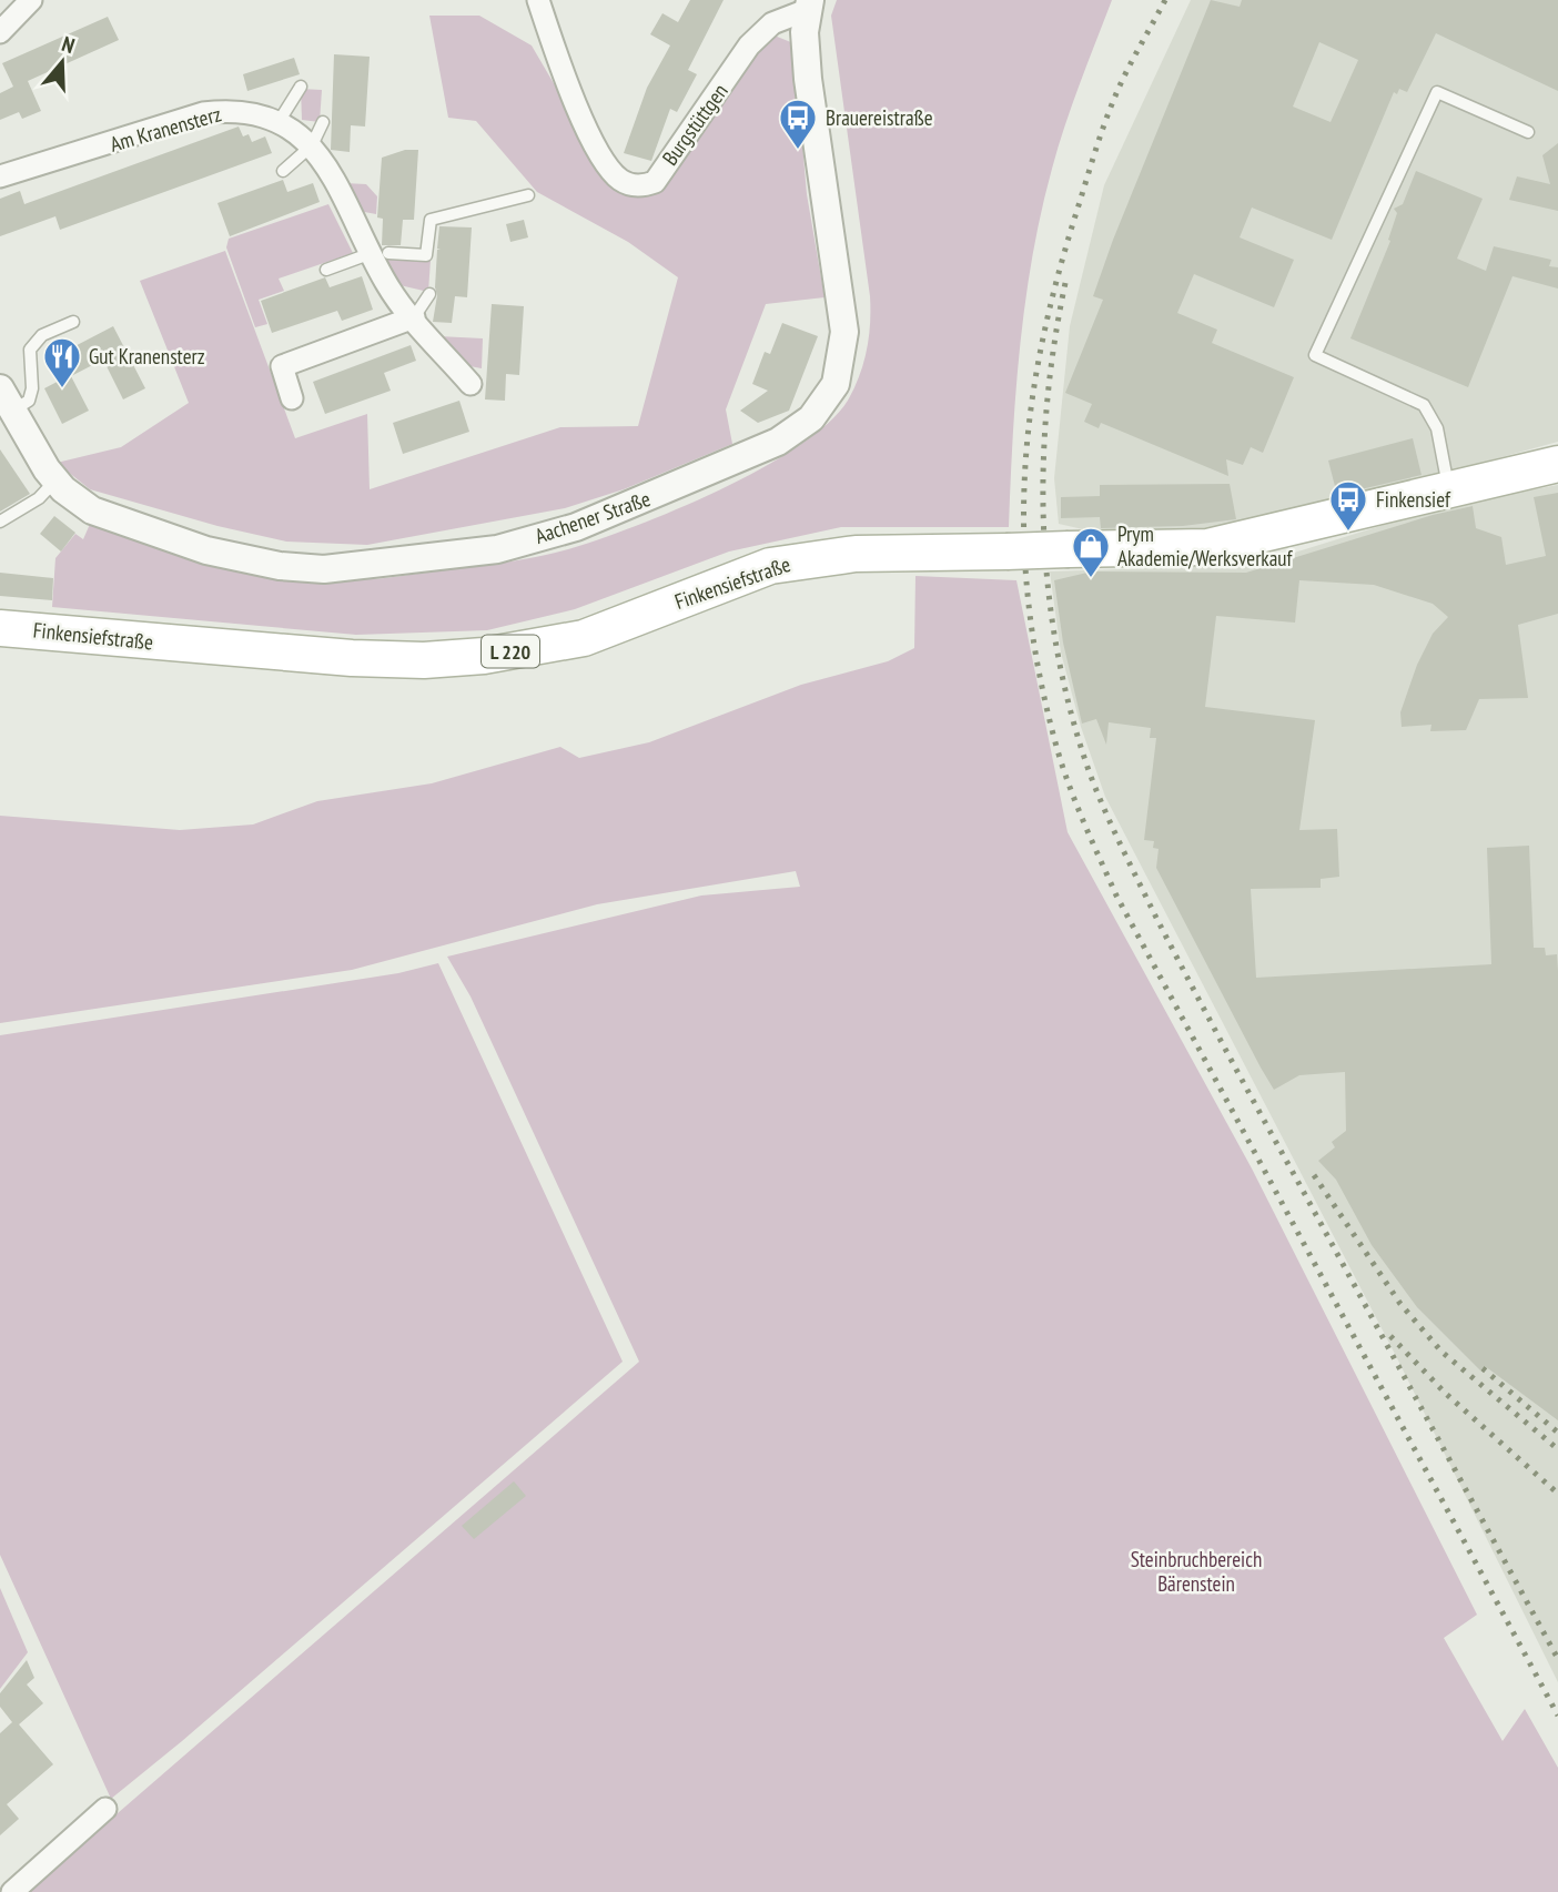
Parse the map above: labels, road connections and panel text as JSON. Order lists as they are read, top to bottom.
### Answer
{
  "streets": {
    "main road": ["Finkensiefstraße", "L 220"],
    "street": ["Burgstüttgen", "Am Kranensterz", "Aachener Straße"]
  },
  "crossings": [
    ["Burgstüttgen", "Aachener Straße"]
  ],
  "parks": ["Steinbruchbereich Bärenstein"],
  "places": {
    "bus stop": ["Brauereistraße", "Finkensief"],
    "restaurant": ["Gut Kranensterz"],
    "shop": ["Prym Akademie/Werksverkauf"]
  },
  "north": "top"
}
